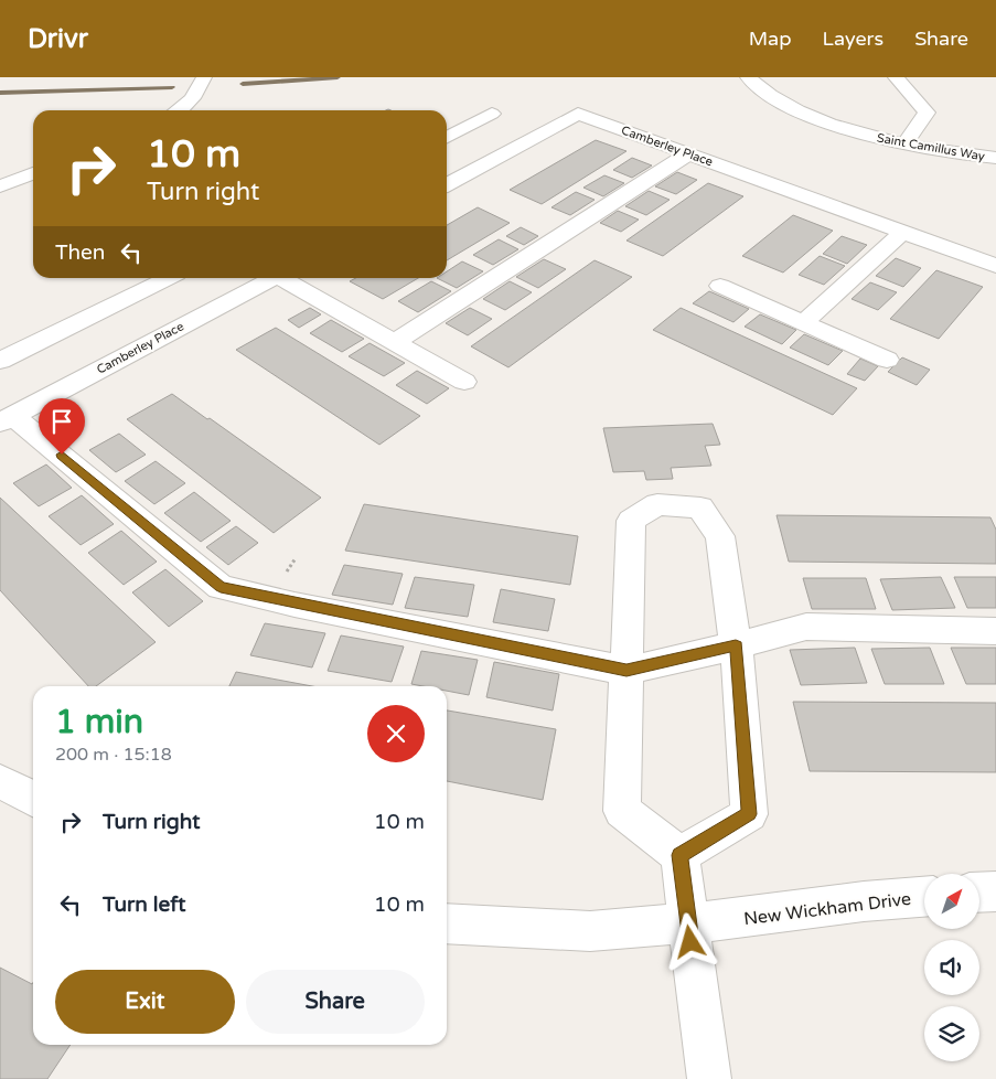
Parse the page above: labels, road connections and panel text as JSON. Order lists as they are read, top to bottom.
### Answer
{
  "streets": {
    "street": ["Camberley Place", "Saint Camillus Way", "New Wickham Drive"]
  },
  "north": "top right",
  "page": {
    "header": "Drivr",
    "nav": ["Map", "Layers", "Share"],
    "turn": ["10 m", "Turn right"],
    "then": "Then",
    "heading": ["1 min", "200 m · 15:18"],
    "list": [
      {
        "name": "Turn right",
        "value": "10 m"
      },
      {
        "name": "Turn left",
        "value": "10 m"
      }
    ],
    "buttons": ["Exit", "Share"]
  }
}
